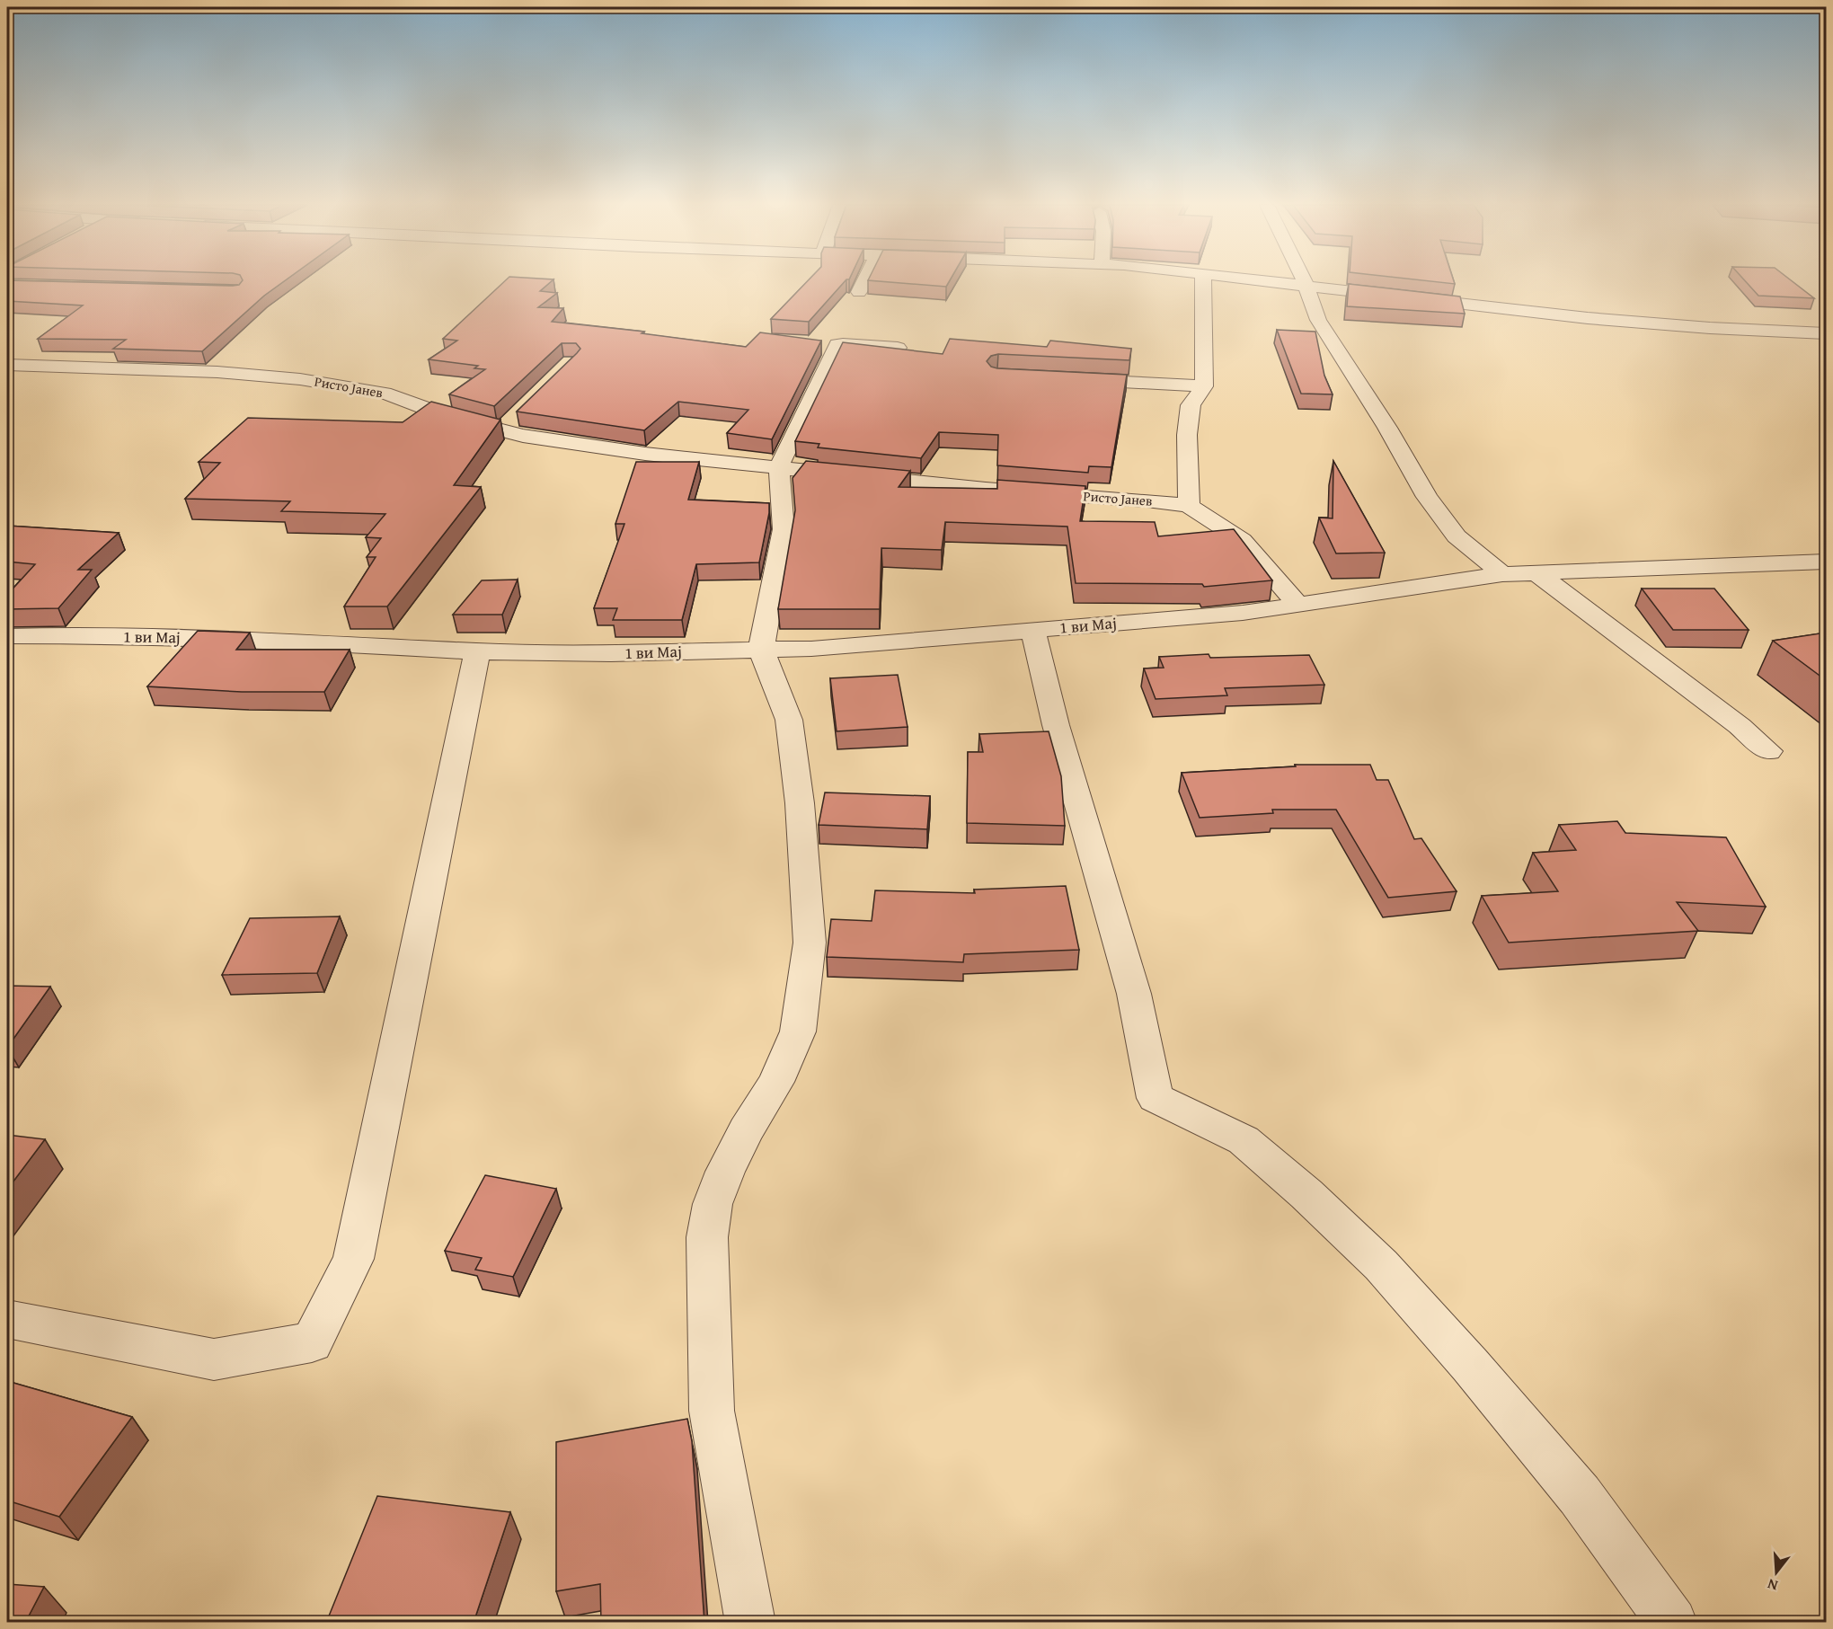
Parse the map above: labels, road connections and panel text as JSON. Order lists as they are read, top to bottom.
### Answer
{
  "streets": {
    "street": ["Ристо Јанев", "1 ви Мај"]
  },
  "north": "bottom"
}
